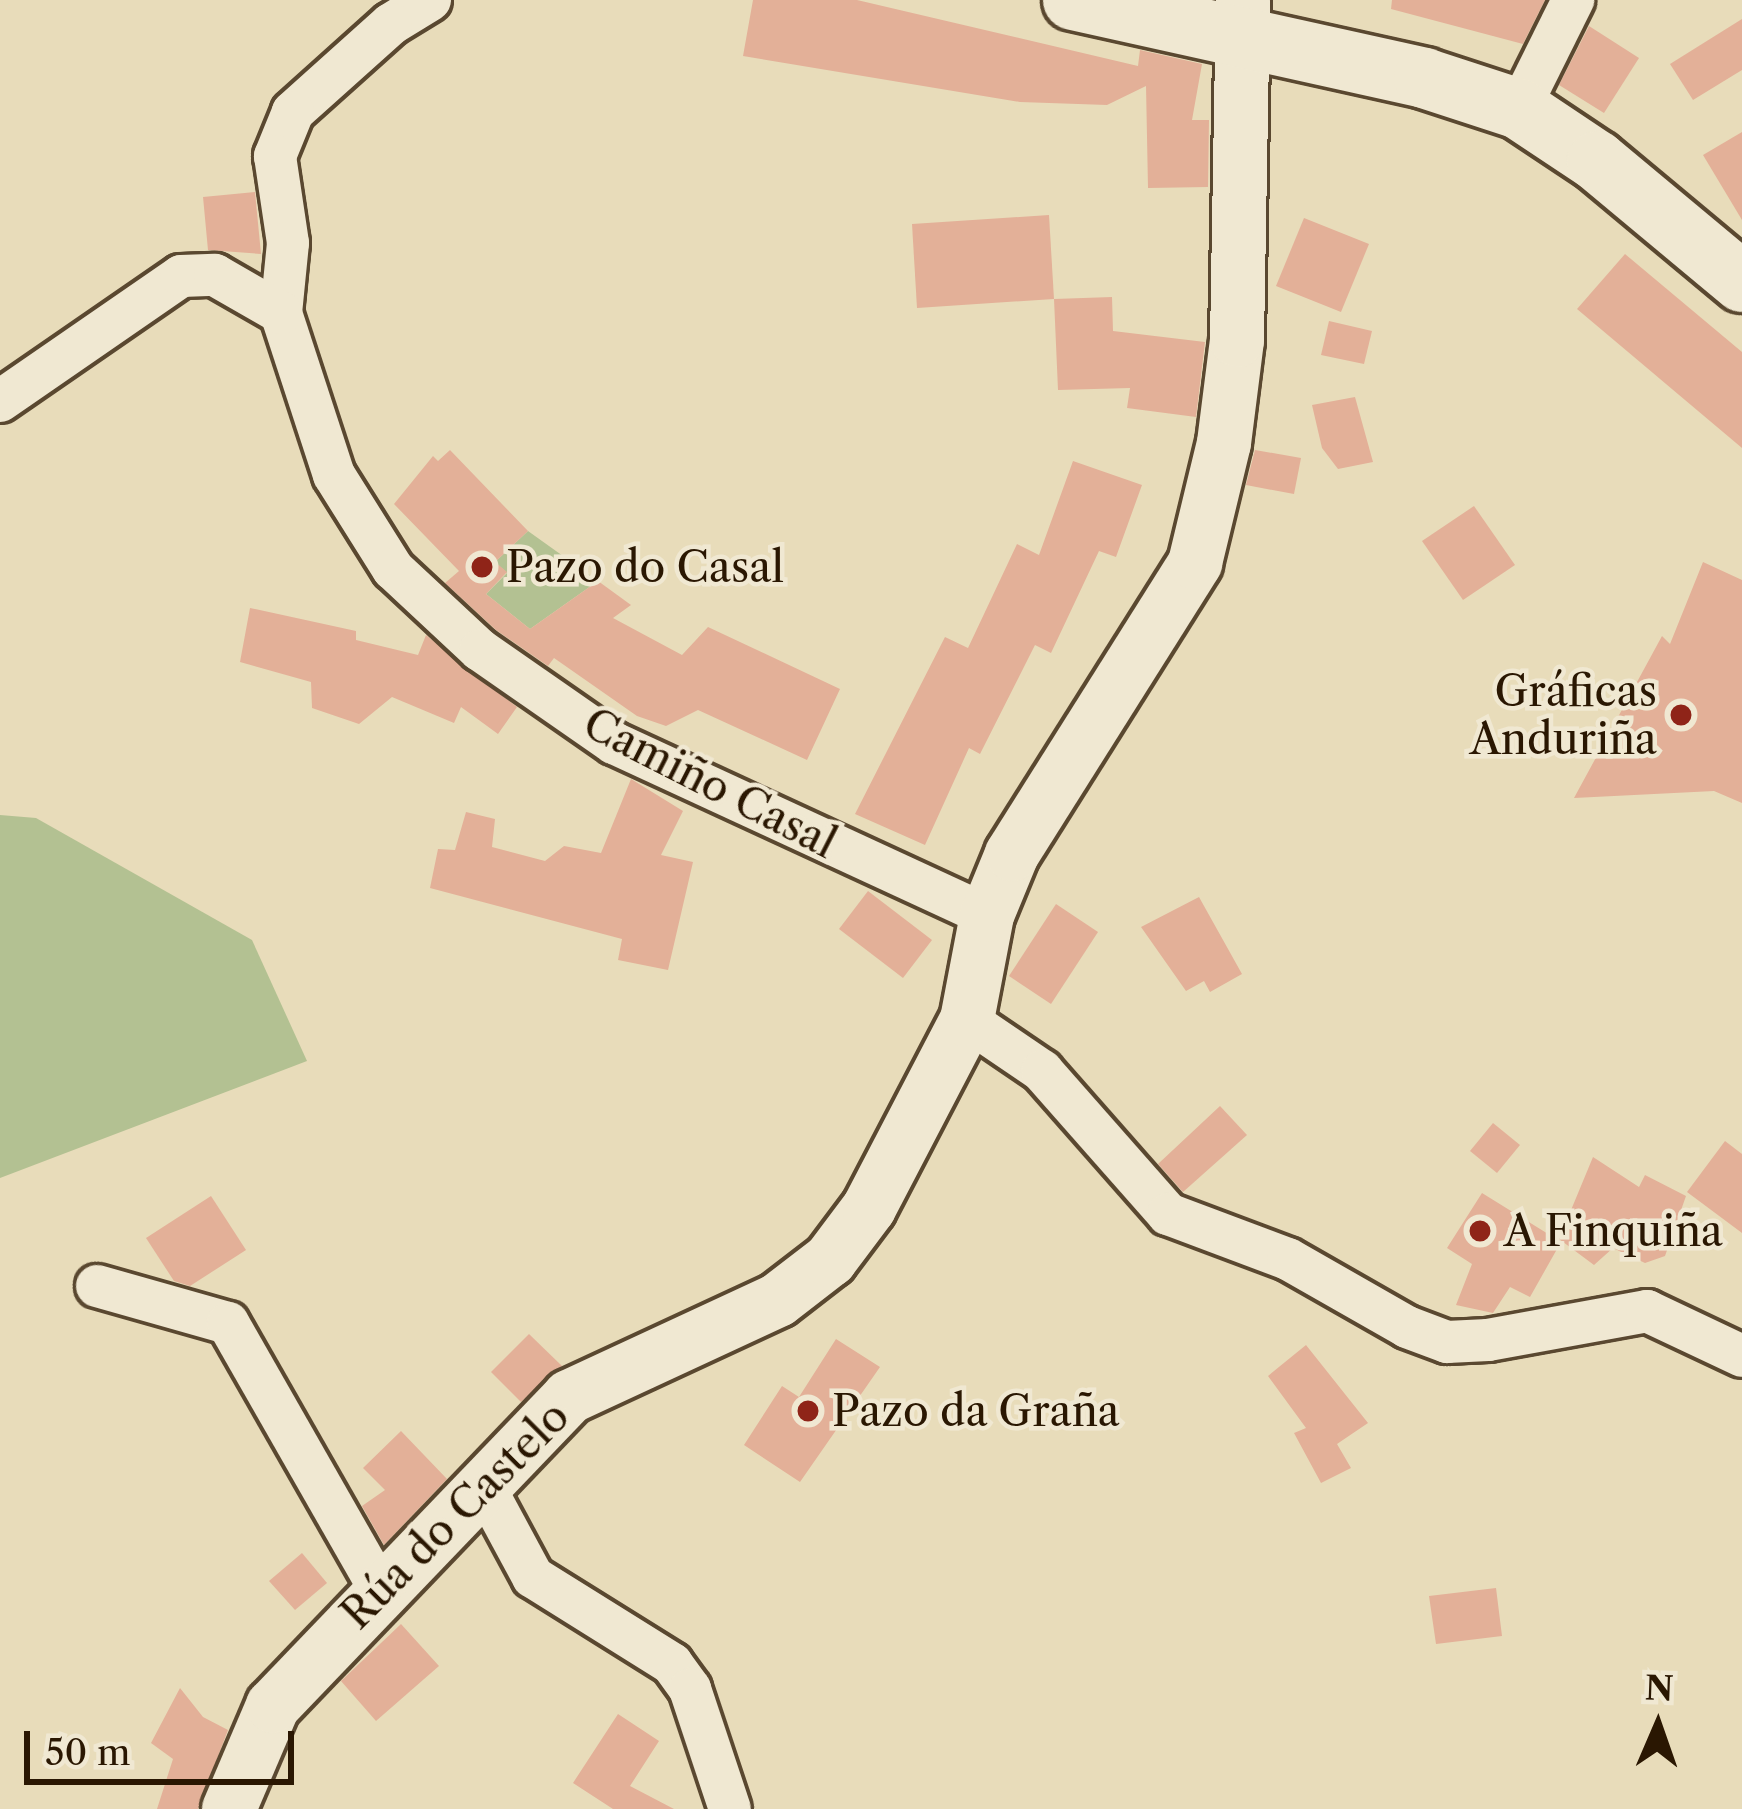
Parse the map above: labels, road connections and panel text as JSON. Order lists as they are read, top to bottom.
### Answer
{
  "streets": {
    "street": ["Camiño Casal", "Rúa do Castelo"]
  },
  "crossings": [
    ["Camiño Casal", "Rúa do Castelo"]
  ],
  "places": [
    "Pazo do Casal",
    "Gráficas Anduriña",
    "A Finquiña",
    "Pazo da Graña"
  ],
  "scale_bar": "50 m",
  "north": "top"
}
